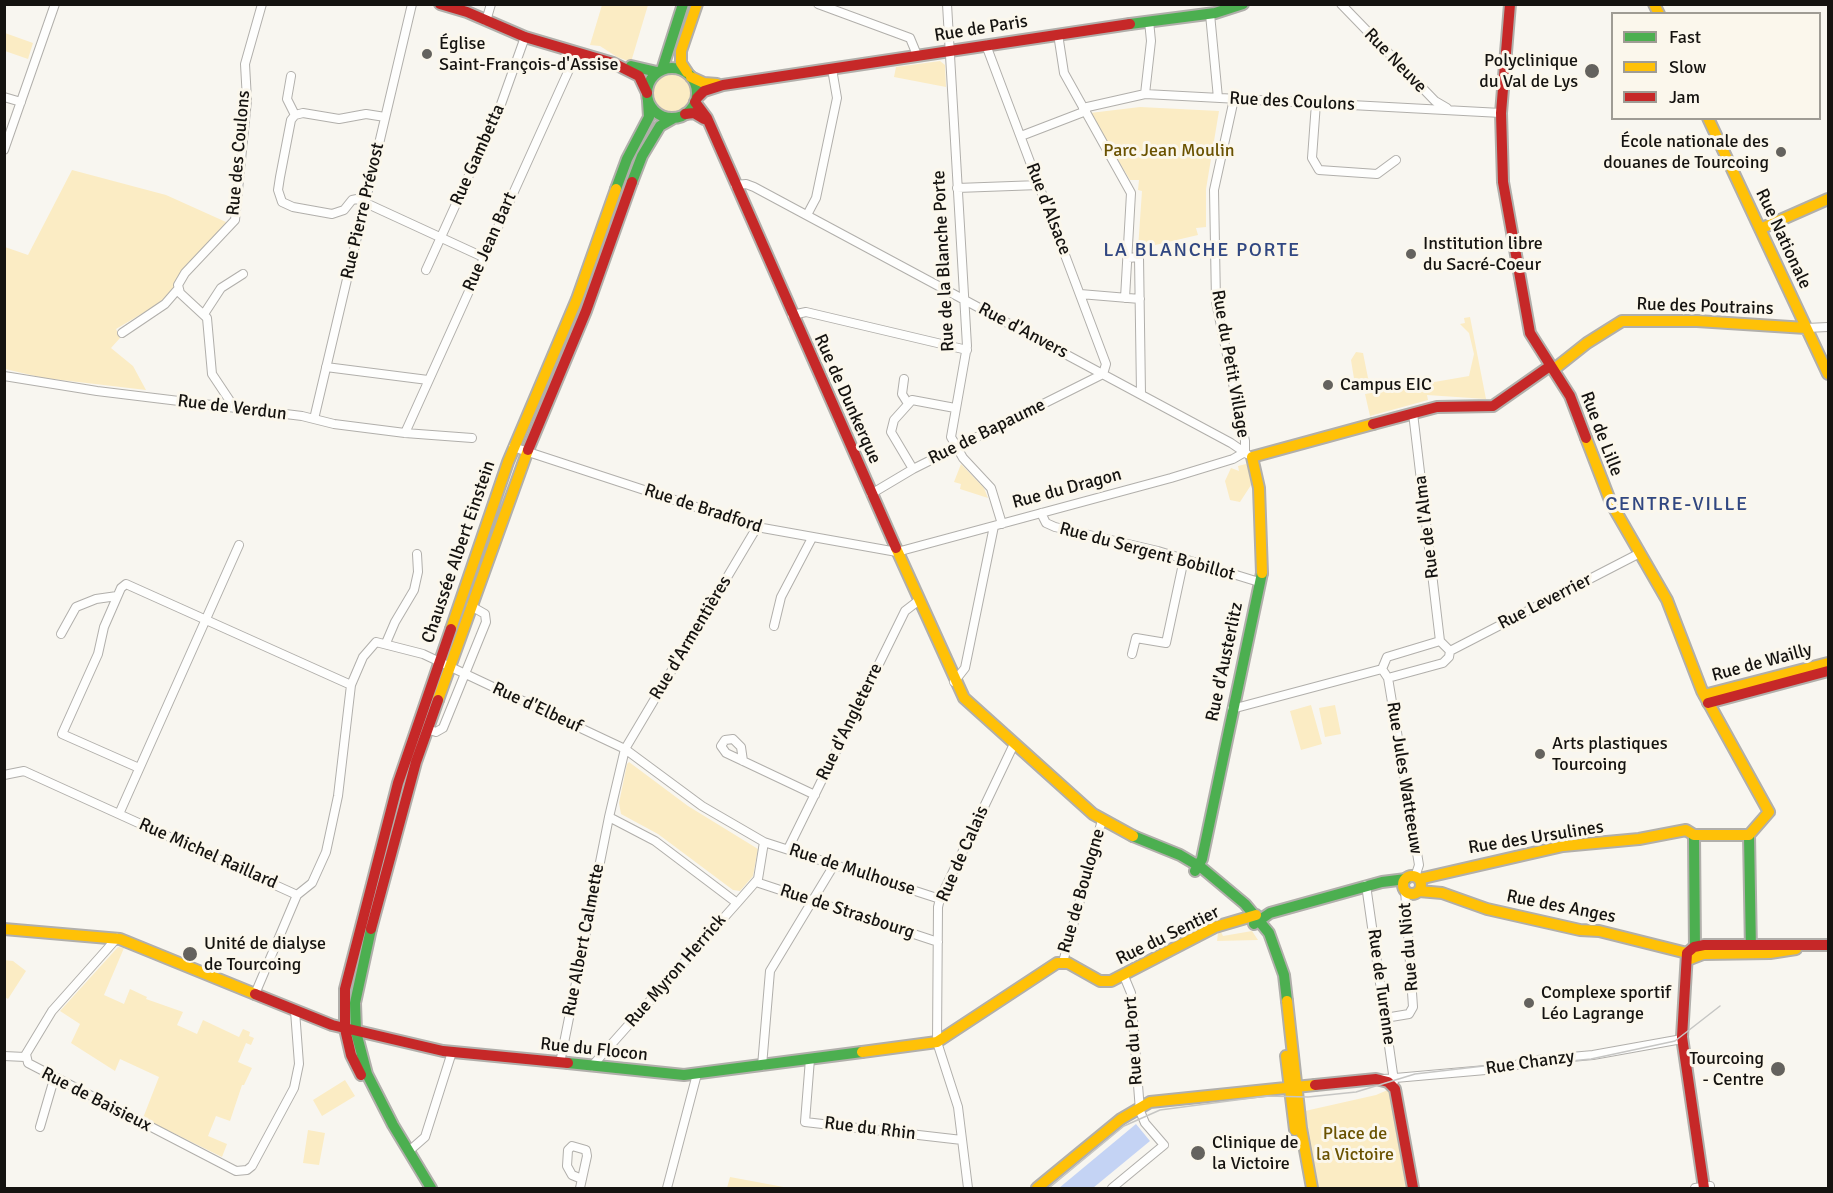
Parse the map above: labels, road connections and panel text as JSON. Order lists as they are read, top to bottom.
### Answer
{
  "streets": {
    "main road": [
      "Rue de Paris",
      "Rue Nationale",
      "Rue des Poutrains",
      "Rue de Dunkerque",
      "Rue de Lille",
      "Rue du Dragon",
      "Chaussée Albert Einstein",
      "Rue d'Austerlitz",
      "Rue de Wailly",
      "Rue des Ursulines",
      "Rue des Anges",
      "Rue du Sentier",
      "Rue du Flocon"
    ],
    "street": [
      "Rue Neuve",
      "Rue des Coulons",
      "Rue Gambetta",
      "Rue d'Alsace",
      "Rue Pierre Prévost",
      "Rue Jean Bart",
      "Rue de la Blanche Porte",
      "Rue d'Anvers",
      "Rue du Petit Village",
      "Rue de Verdun",
      "Rue de Bapaume",
      "Rue de Bradford",
      "Rue de l'Alma",
      "Rue du Sergent Bobillot",
      "Rue Leverrier",
      "Rue d'Armentières",
      "Rue d'Elbeuf",
      "Rue d'Angleterre",
      "Rue Jules Watteeuw",
      "Rue Michel Raillard",
      "Rue de Calais",
      "Rue de Mulhouse",
      "Rue de Boulogne",
      "Rue de Strasbourg",
      "Rue Albert Calmette",
      "Rue du Niot",
      "Rue Myron Herrick",
      "Rue de Turenne",
      "Rue du Port",
      "Rue Chanzy",
      "Rue de Baisieux",
      "Rue du Rhin"
    ]
  },
  "crossings": [
    ["Rue de Paris", "Rue d'Alsace"],
    ["Rue de Paris", "Rue de la Blanche Porte"],
    ["Rue de Paris", "Rue de Dunkerque"],
    ["Rue de Paris", "Chaussée Albert Einstein"],
    ["Rue Neuve", "Rue des Coulons"],
    ["Rue des Coulons", "Rue d'Alsace"],
    ["Rue des Coulons", "Rue du Petit Village"],
    ["Rue des Coulons", "Rue de Lille"],
    ["Rue d'Alsace", "Rue d'Anvers"],
    ["Rue d'Alsace", "Rue de Bapaume"],
    ["Rue Pierre Prévost", "Rue de Verdun"],
    ["Rue Nationale", "Rue des Poutrains"],
    ["Rue Jean Bart", "Rue de Verdun"],
    ["Rue de la Blanche Porte", "Rue d'Anvers"],
    ["Rue de la Blanche Porte", "Rue de Bapaume"],
    ["Rue des Poutrains", "Rue de Lille"],
    ["Rue des Poutrains", "Rue du Dragon"],
    ["Rue d'Anvers", "Rue du Petit Village"],
    ["Rue d'Anvers", "Rue de Dunkerque"],
    ["Rue d'Anvers", "Rue de Bapaume"],
    ["Rue d'Anvers", "Rue du Dragon"],
    ["Rue d'Anvers", "Rue d'Austerlitz"],
    ["Rue du Petit Village", "Rue du Dragon"],
    ["Rue du Petit Village", "Rue d'Austerlitz"],
    ["Rue de Dunkerque", "Rue de Bapaume"],
    ["Rue de Dunkerque", "Rue du Dragon"],
    ["Rue de Dunkerque", "Rue de Bradford"],
    ["Rue de Dunkerque", "Chaussée Albert Einstein"],
    ["Rue de Dunkerque", "Rue d'Angleterre"],
    ["Rue de Lille", "Rue du Dragon"],
    ["Rue de Lille", "Rue Leverrier"],
    ["Rue de Lille", "Rue de Wailly"],
    ["Rue de Lille", "Rue des Ursulines"],
    ["Rue du Dragon", "Rue de Bradford"],
    ["Rue du Dragon", "Rue de l'Alma"],
    ["Rue du Dragon", "Rue du Sergent Bobillot"],
    ["Rue du Dragon", "Rue d'Austerlitz"],
    ["Rue de Bradford", "Chaussée Albert Einstein"],
    ["Rue de Bradford", "Rue d'Armentières"],
    ["Chaussée Albert Einstein", "Rue d'Elbeuf"],
    ["Chaussée Albert Einstein", "Rue du Flocon"],
    ["Rue du Sergent Bobillot", "Rue d'Austerlitz"],
    ["Rue Leverrier", "Rue Jules Watteeuw"],
    ["Rue d'Armentières", "Rue d'Elbeuf"],
    ["Rue d'Armentières", "Rue Albert Calmette"],
    ["Rue d'Elbeuf", "Rue de Mulhouse"],
    ["Rue d'Angleterre", "Rue de Mulhouse"],
    ["Rue Jules Watteeuw", "Rue des Ursulines"],
    ["Rue Jules Watteeuw", "Rue des Anges"],
    ["Rue Jules Watteeuw", "Rue du Niot"],
    ["Rue des Ursulines", "Rue des Anges"],
    ["Rue des Ursulines", "Rue du Sentier"],
    ["Rue des Ursulines", "Rue du Niot"],
    ["Rue des Ursulines", "Rue de Turenne"],
    ["Rue Michel Raillard", "Rue du Flocon"],
    ["Rue de Calais", "Rue de Mulhouse"],
    ["Rue de Calais", "Rue de Strasbourg"],
    ["Rue de Calais", "Rue du Flocon"],
    ["Rue de Calais", "Rue du Rhin"],
    ["Rue de Boulogne", "Rue du Sentier"],
    ["Rue de Boulogne", "Rue du Flocon"],
    ["Rue des Anges", "Rue du Niot"],
    ["Rue de Strasbourg", "Rue Myron Herrick"],
    ["Rue du Sentier", "Rue du Port"],
    ["Rue du Sentier", "Rue du Flocon"],
    ["Rue Albert Calmette", "Rue du Flocon"],
    ["Rue du Niot", "Rue de Turenne"],
    ["Rue Myron Herrick", "Rue du Flocon"],
    ["Rue de Turenne", "Rue Chanzy"],
    ["Rue du Flocon", "Rue de Baisieux"],
    ["Rue du Flocon", "Rue du Rhin"]
  ],
  "districts": ["LA BLANCHE PORTE", "CENTRE-VILLE"],
  "parks": ["Parc Jean Moulin", "Place de la Victoire"],
  "places": [
    "Église Saint-François-d'Assise",
    "Polyclinique du Val de Lys",
    "École nationale des douanes de Tourcoing",
    "Institution libre du Sacré-Coeur",
    "Campus EIC",
    "Arts plastiques Tourcoing",
    "Unité de dialyse de Tourcoing",
    "Complexe sportif Léo Lagrange",
    "Tourcoing - Centre",
    "Clinique de la Victoire"
  ],
  "legend": ["Fast", "Slow", "Jam"]
}
